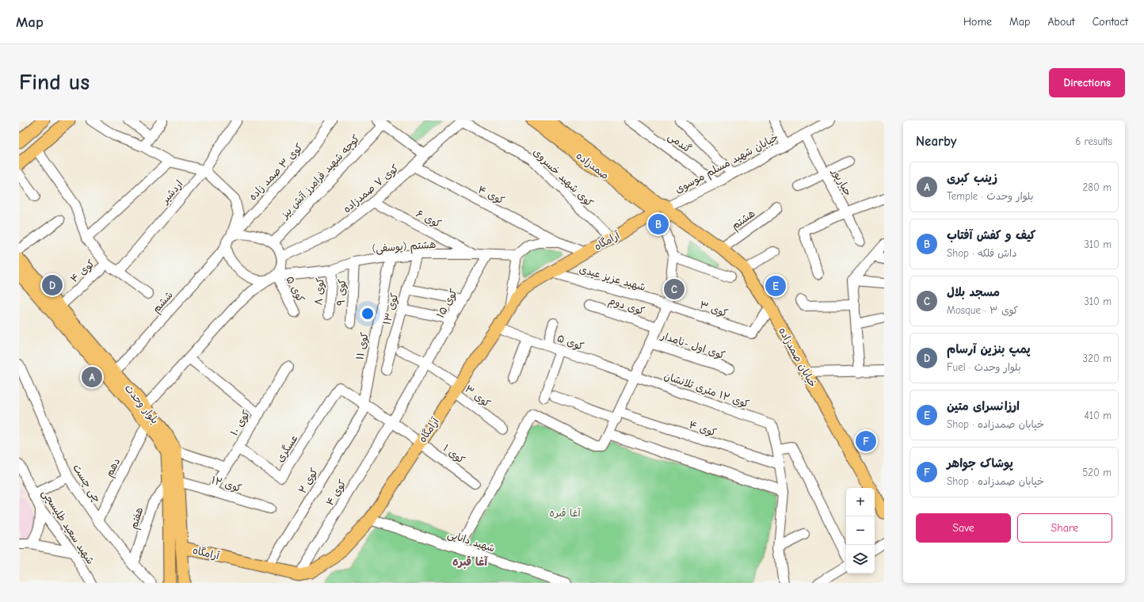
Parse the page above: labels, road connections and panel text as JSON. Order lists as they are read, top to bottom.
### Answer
{
  "streets": {
    "main road": [
      "صمدزاده",
      "آرامگاه",
      "خیابان صمدزاده",
      "بلوار وحدت"
    ],
    "street": [
      "گندمی",
      "خیابان شهید مسلم موسوی",
      "کوی ۳ صمد زاده",
      "کوچه شهید فرامرز آتش بیز",
      "کوی شهید خسروی",
      "جبارپور",
      "کوی ۷ صمدزاده",
      "اردشیر",
      "کوی ۴",
      "کوی ۶",
      "هشتم",
      "هشتم (یوسفی)",
      "شهید عزیز عیدی",
      "کوی ۵",
      "کوی ۸",
      "کوی ۹",
      "ششم",
      "کوی ۱۵",
      "کوی دوم",
      "کوی ۱۳",
      "کوی ۳",
      "کوی اول -نامدار",
      "کوی ۱۱",
      "کوی ۱۲ متری تلانشان",
      "کوی ۱۰",
      "عسگری",
      "کوی ۱",
      "دهم",
      "کوی ۲",
      "چی چست",
      "کوی ۱۲",
      "هفتم",
      "شهید سعید طلیسچی",
      "شهید دانایی"
    ]
  },
  "crossings": [
    ["گندمی", "خیابان شهید مسلم موسوی"],
    ["خیابان شهید مسلم موسوی", "صمدزاده"],
    ["خیابان شهید مسلم موسوی", "جبارپور"],
    ["خیابان شهید مسلم موسوی", "آرامگاه"],
    ["صمدزاده", "آرامگاه"],
    ["صمدزاده", "خیابان صمدزاده"],
    ["کوی ۳ صمد زاده", "کوچه شهید فرامرز آتش بیز"],
    ["کوی ۳ صمد زاده", "کوی ۷ صمدزاده"],
    ["کوی ۳ صمد زاده", "هشتم (یوسفی)"],
    ["کوی ۳ صمد زاده", "کوی ۵"],
    ["کوی ۳ صمد زاده", "ششم"],
    ["کوچه شهید فرامرز آتش بیز", "کوی ۷ صمدزاده"],
    ["کوچه شهید فرامرز آتش بیز", "هشتم (یوسفی)"],
    ["کوچه شهید فرامرز آتش بیز", "کوی ۵"],
    ["کوچه شهید فرامرز آتش بیز", "ششم"],
    ["کوی شهید خسروی", "کوی ۷ صمدزاده"],
    ["کوی شهید خسروی", "آرامگاه"],
    ["کوی ۷ صمدزاده", "کوی ۴"],
    ["کوی ۷ صمدزاده", "کوی ۶"],
    ["کوی ۷ صمدزاده", "هشتم (یوسفی)"],
    ["کوی ۷ صمدزاده", "کوی ۵"],
    ["کوی ۷ صمدزاده", "ششم"],
    ["کوی ۴", "آرامگاه"],
    ["کوی ۴", "کوی ۱۵"],
    ["کوی ۴", "بلوار وحدت"],
    ["کوی ۴", "کوی ۱"],
    ["کوی ۶", "هشتم (یوسفی)"],
    ["هشتم", "خیابان صمدزاده"],
    ["آرامگاه", "شهید عزیز عیدی"],
    ["آرامگاه", "کوی ۵"],
    ["آرامگاه", "کوی ۳"],
    ["آرامگاه", "بلوار وحدت"],
    ["آرامگاه", "کوی ۱"],
    ["آرامگاه", "کوی ۲"],
    ["آرامگاه", "شهید دانایی"],
    ["هشتم (یوسفی)", "کوی ۵"],
    ["هشتم (یوسفی)", "کوی ۸"],
    ["هشتم (یوسفی)", "کوی ۹"],
    ["هشتم (یوسفی)", "ششم"],
    ["هشتم (یوسفی)", "کوی ۱۵"],
    ["هشتم (یوسفی)", "کوی ۱۳"],
    ["هشتم (یوسفی)", "کوی ۱۱"],
    ["هشتم (یوسفی)", "بلوار وحدت"],
    ["شهید عزیز عیدی", "کوی ۳"],
    ["کوی ۵", "ششم"],
    ["کوی ۵", "کوی ۱۲ متری تلانشان"],
    ["ششم", "بلوار وحدت"],
    ["کوی ۱۵", "کوی ۳"],
    ["کوی ۱۵", "کوی ۱"],
    ["کوی ۳", "خیابان صمدزاده"],
    ["کوی ۱۱", "کوی ۱"],
    ["کوی ۱۱", "کوی ۲"],
    ["بلوار وحدت", "دهم"],
    ["بلوار وحدت", "کوی ۱۲"],
    ["بلوار وحدت", "هفتم"],
    ["کوی ۱۰", "عسگری"],
    ["کوی ۱۰", "کوی ۱۲"],
    ["عسگری", "کوی ۱"],
    ["کوی ۱", "کوی ۲"],
    ["دهم", "چی چست"],
    ["چی چست", "هفتم"],
    ["کوی ۱۲", "هفتم"]
  ],
  "districts": ["آغا قبره"],
  "parks": ["آغا قبره"],
  "page": {
    "header": "Map",
    "nav": [
      "Home",
      "Map",
      "About",
      "Contact"
    ],
    "buttons": [
      "Directions",
      ["Save", "Share"]
    ],
    "title": "Find us",
    "heading": ["Nearby", "6 results"],
    "list": [
      {
        "mark": "A",
        "name": "زینب کبری",
        "note": "Temple · بلوار وحدت",
        "value": "280 m"
      },
      {
        "mark": "B",
        "name": "کیف و کفش آفتاب",
        "note": "Shop · داش فلکه",
        "value": "310 m"
      },
      {
        "mark": "C",
        "name": "مسجد بلال",
        "note": "Mosque · کوی ۳",
        "value": "310 m"
      },
      {
        "mark": "D",
        "name": "پمپ بنزین آرسام",
        "note": "Fuel · بلوار وحدت",
        "value": "320 m"
      },
      {
        "mark": "E",
        "name": "ارزانسرای متین",
        "note": "Shop · خیابان صمدزاده",
        "value": "410 m"
      },
      {
        "mark": "F",
        "name": "پوشاک جواهر",
        "note": "Shop · خیابان صمدزاده",
        "value": "520 m"
      }
    ],
    "pins": [
      "B",
      "D",
      "E",
      "C",
      "A",
      "F"
    ],
    "map_buttons": ["+", "−"]
  }
}
